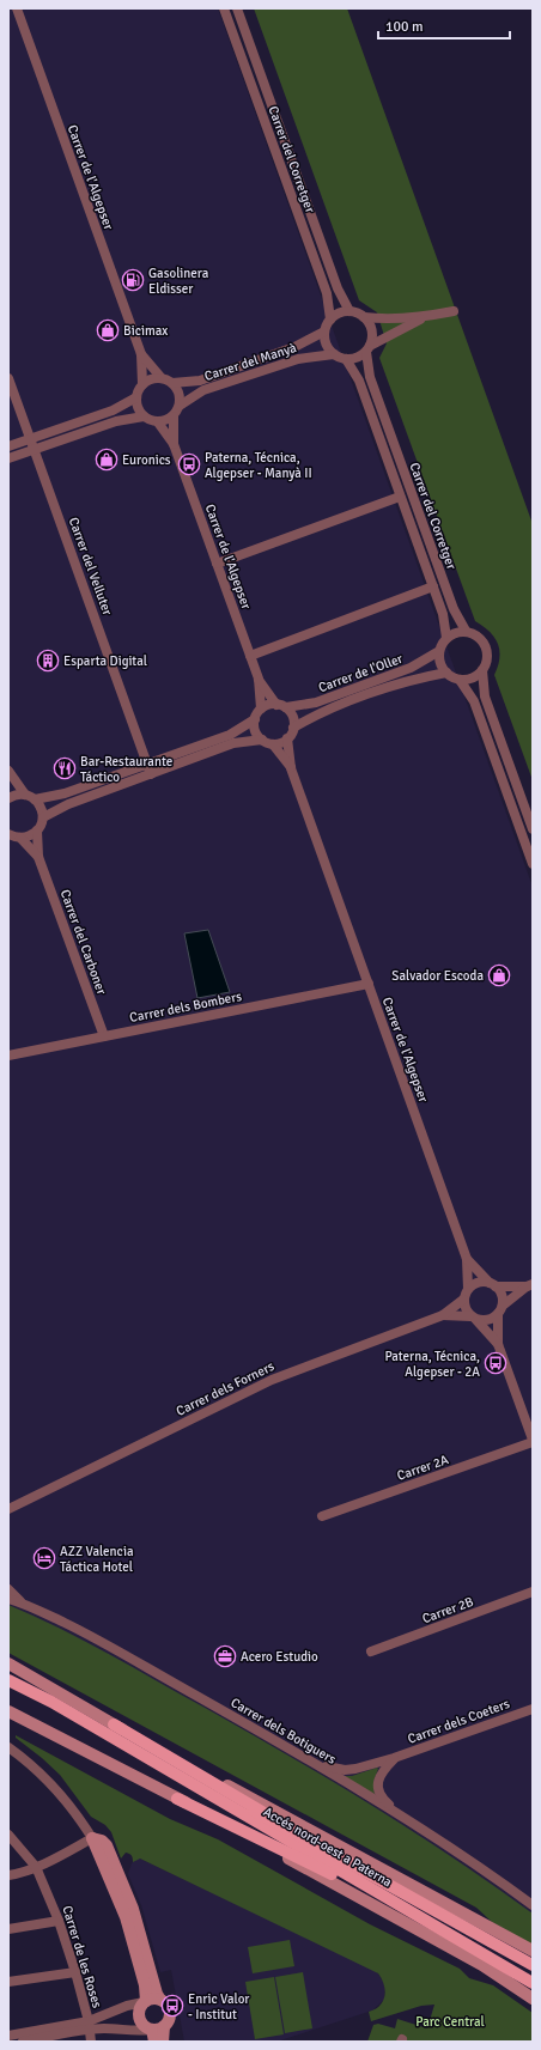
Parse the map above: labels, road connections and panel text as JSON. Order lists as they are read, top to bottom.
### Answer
{
  "streets": {
    "main road": ["Accés nord-oest a Paterna"],
    "street": [
      "Carrer del Corretger",
      "Carrer de l'Algepser",
      "Carrer del Manyà",
      "Carrer del Velluter",
      "Carrer de l'Oller",
      "Carrer del Carboner",
      "Carrer dels Bombers",
      "Carrer dels Forners",
      "Carrer 2A",
      "Carrer 2B",
      "Carrer dels Coeters",
      "Carrer dels Botiguers",
      "Carrer de les Roses"
    ]
  },
  "crossings": [
    ["Carrer del Corretger", "Carrer del Manyà"],
    ["Carrer del Corretger", "Carrer de l'Oller"],
    ["Carrer de l'Algepser", "Carrer dels Bombers"],
    ["Carrer del Carboner", "Carrer dels Bombers"],
    ["Carrer dels Coeters", "Carrer dels Botiguers"]
  ],
  "parks": ["Parc Central"],
  "places": {
    "fuel station": ["Gasolinera Eldisser"],
    "shop": ["Bicimax", "Euronics", "Salvador Escoda"],
    "bus stop": ["Paterna, Técnica, Algepser - Manyà II", "Paterna, Técnica, Algepser - 2A", "Enric Valor - Institut"],
    "building": ["Esparta Digital"],
    "restaurant": ["Bar-Restaurante Táctico"],
    "hotel": ["AZZ Valencia Táctica Hotel"],
    "office": ["Acero Estudio"]
  },
  "scale_bar": "100 m"
}
